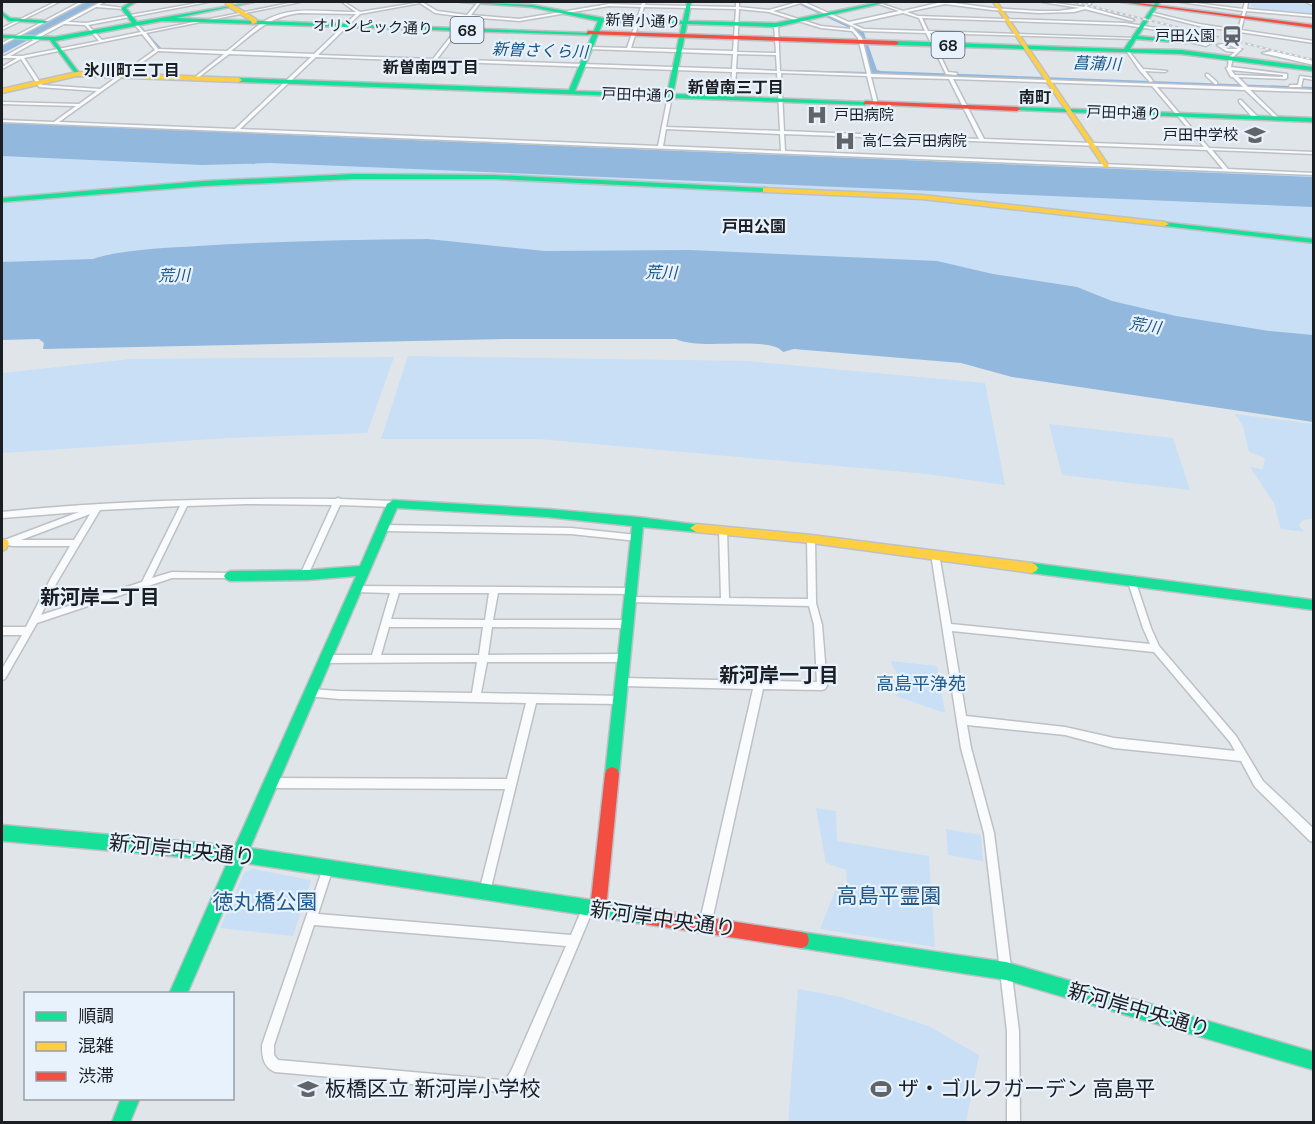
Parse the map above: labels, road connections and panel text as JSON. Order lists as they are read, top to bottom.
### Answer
{
  "streets": {
    "street": [
      "新曽小通り",
      "オリンピック通り",
      "68",
      "戸田中通り",
      "新河岸中央通り"
    ]
  },
  "crossings": [
    ["オリンピック通り", "68"]
  ],
  "districts": [
    "新曽南四丁目",
    "氷川町三丁目",
    "新曽南三丁目",
    "南町",
    "戸田公園",
    "新河岸二丁目",
    "新河岸一丁目"
  ],
  "water": ["新曽さくら川", "菖蒲川", "荒川"],
  "parks": ["高島平浄苑", "高島平霊園", "徳丸橋公園"],
  "places": {
    "station": ["戸田公園"],
    "hospital": ["戸田病院", "高仁会戸田病院"],
    "school or university": ["戸田中学校", "板橋区立 新河岸小学校"],
    "sports": ["ザ・ゴルフガーデン 高島平"]
  },
  "legend": ["順調", "混雑", "渋滞"]
}
